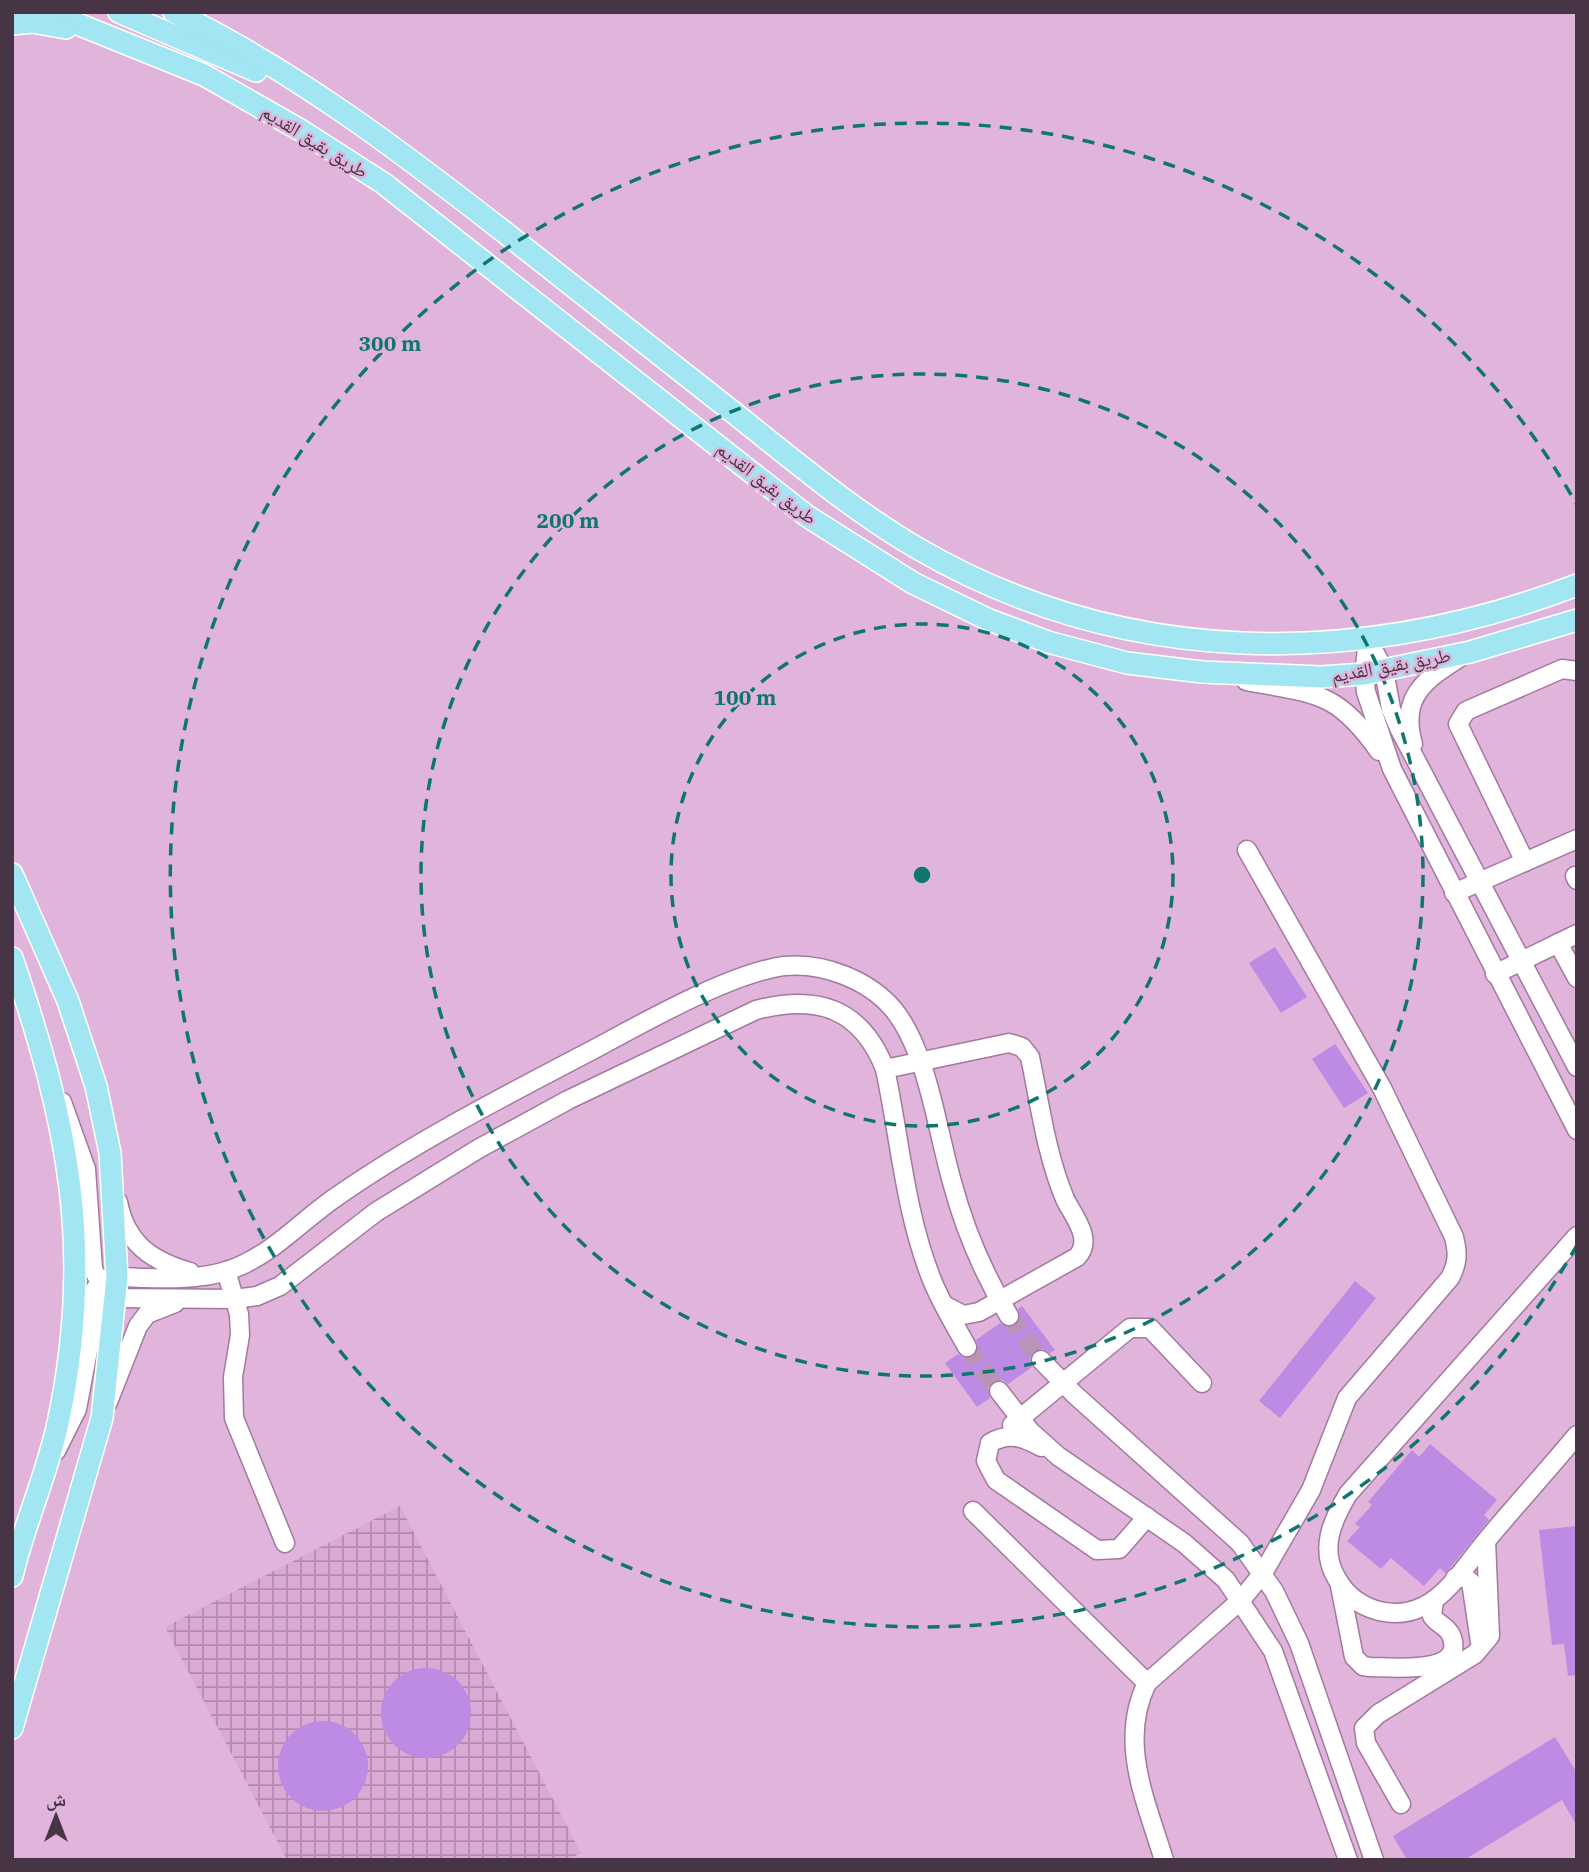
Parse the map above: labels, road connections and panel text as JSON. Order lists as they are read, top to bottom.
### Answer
{
  "streets": {
    "main road": ["طريق بقيق القديم"]
  },
  "north": "top",
  "rings": ["300 m", "200 m", "100 m"]
}
